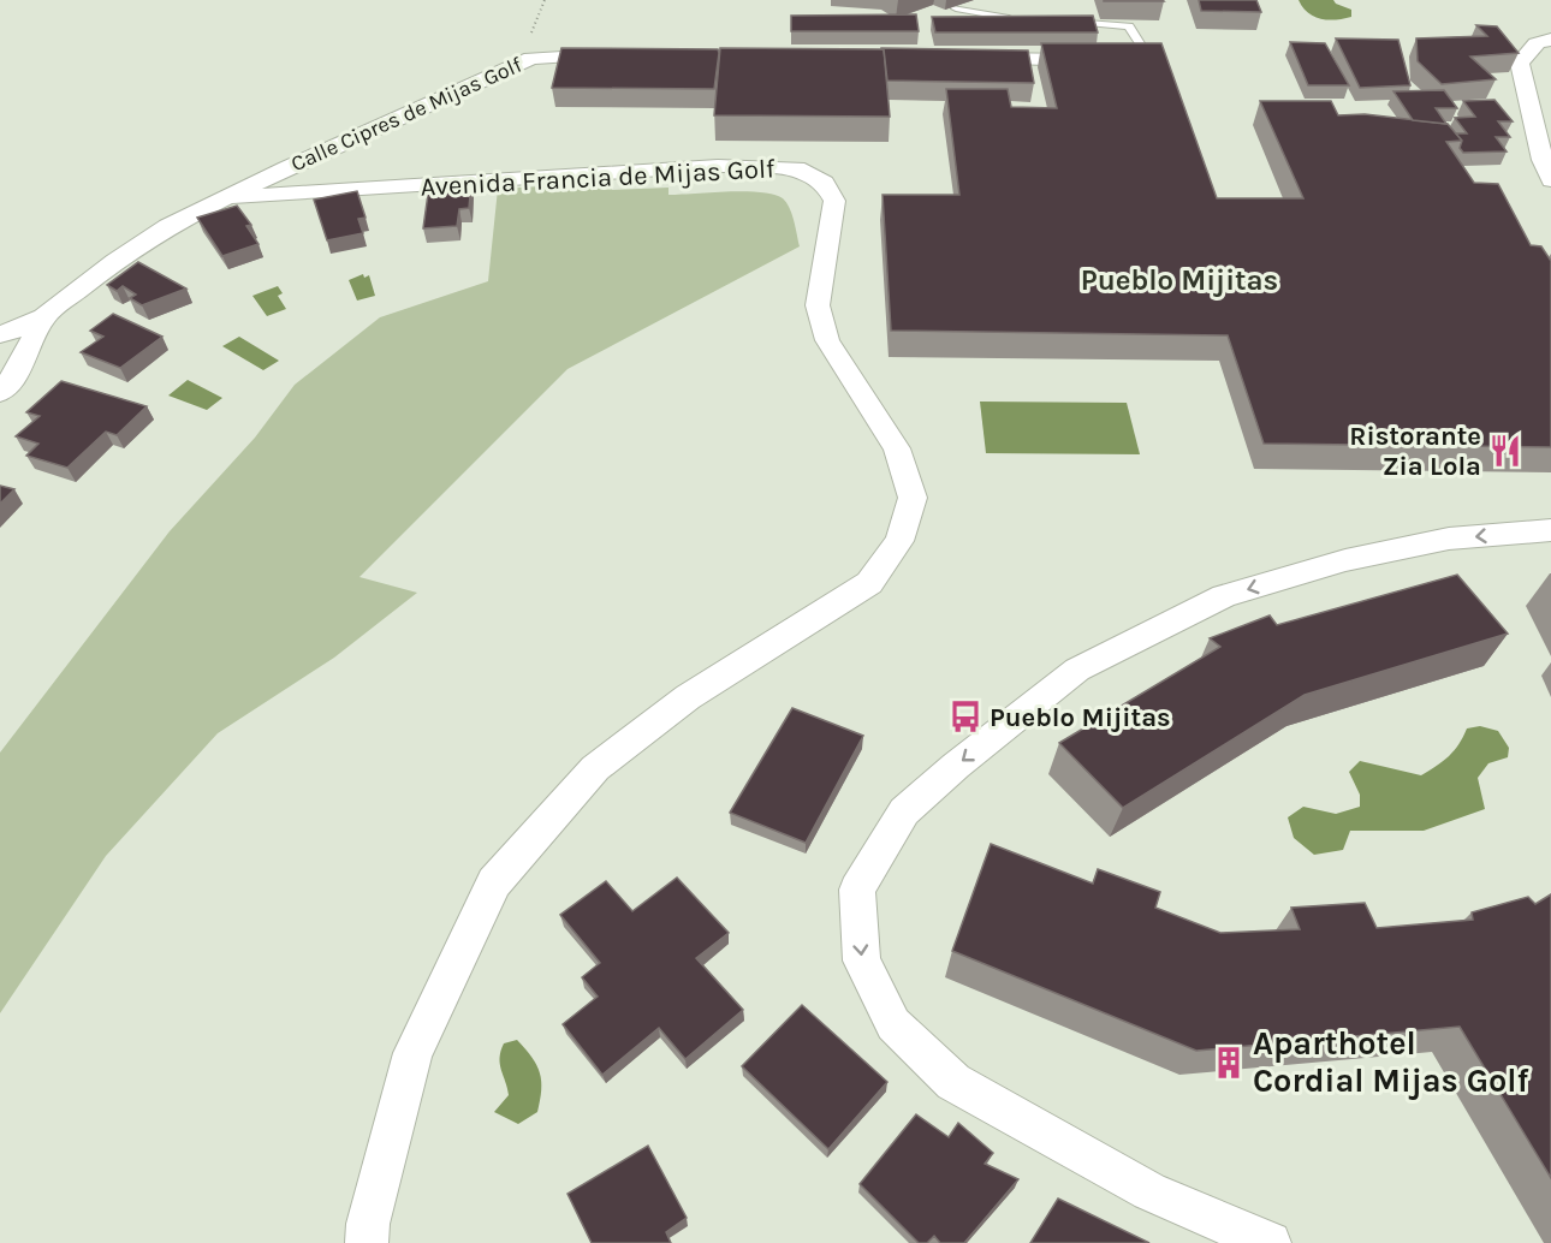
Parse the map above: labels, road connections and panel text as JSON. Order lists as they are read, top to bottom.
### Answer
{
  "streets": {
    "street": ["Calle Cipres de Mijas Golf", "Avenida Francia de Mijas Golf"]
  },
  "crossings": [
    ["Calle Cipres de Mijas Golf", "Avenida Francia de Mijas Golf"]
  ],
  "districts": ["Pueblo Mijitas"],
  "places": {
    "restaurant": ["Ristorante Zia Lola"],
    "bus stop": ["Pueblo Mijitas"],
    "building": ["Aparthotel Cordial Mijas Golf"]
  }
}
